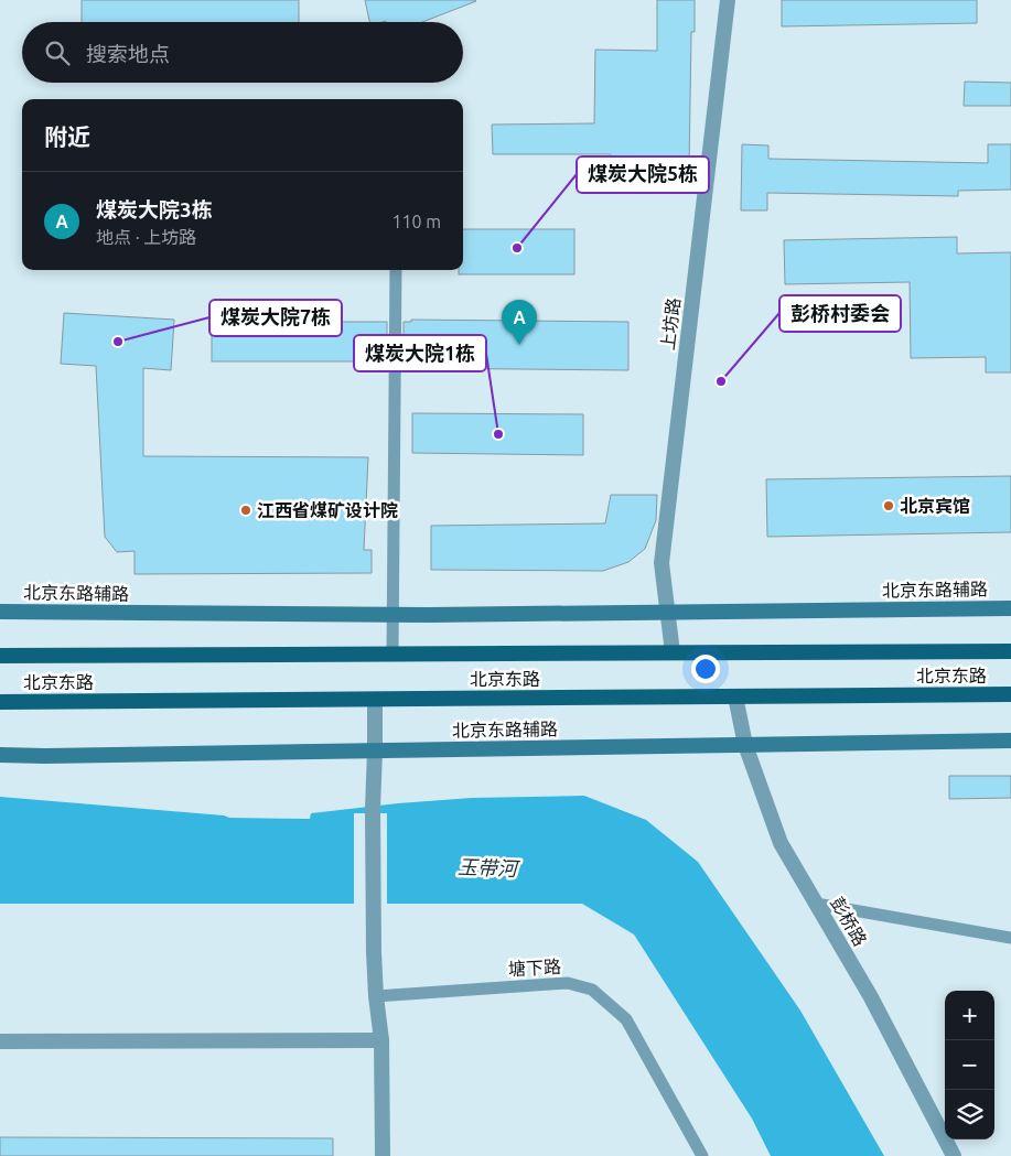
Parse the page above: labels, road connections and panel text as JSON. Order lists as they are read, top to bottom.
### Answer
{
  "streets": {
    "main road": ["北京东路辅路", "北京东路"],
    "street": ["上坊路", "彭桥路"],
    "lane": ["塘下路"]
  },
  "crossings": [
    ["上坊路", "北京东路辅路"],
    ["上坊路", "北京东路"],
    ["北京东路辅路", "彭桥路"],
    ["北京东路", "彭桥路"]
  ],
  "water": ["玉带河"],
  "places": [
    "煤炭大院5栋",
    "煤炭大院7栋",
    "彭桥村委会",
    "煤炭大院1栋",
    "北京宾馆",
    "江西省煤矿设计院"
  ],
  "page": {
    "search": "搜索地点",
    "heading": "附近",
    "list": [
      {
        "mark": "A",
        "name": "煤炭大院3栋",
        "note": "地点 · 上坊路",
        "value": "110 m"
      }
    ],
    "pins": "A",
    "map_buttons": ["+", "−"]
  }
}
